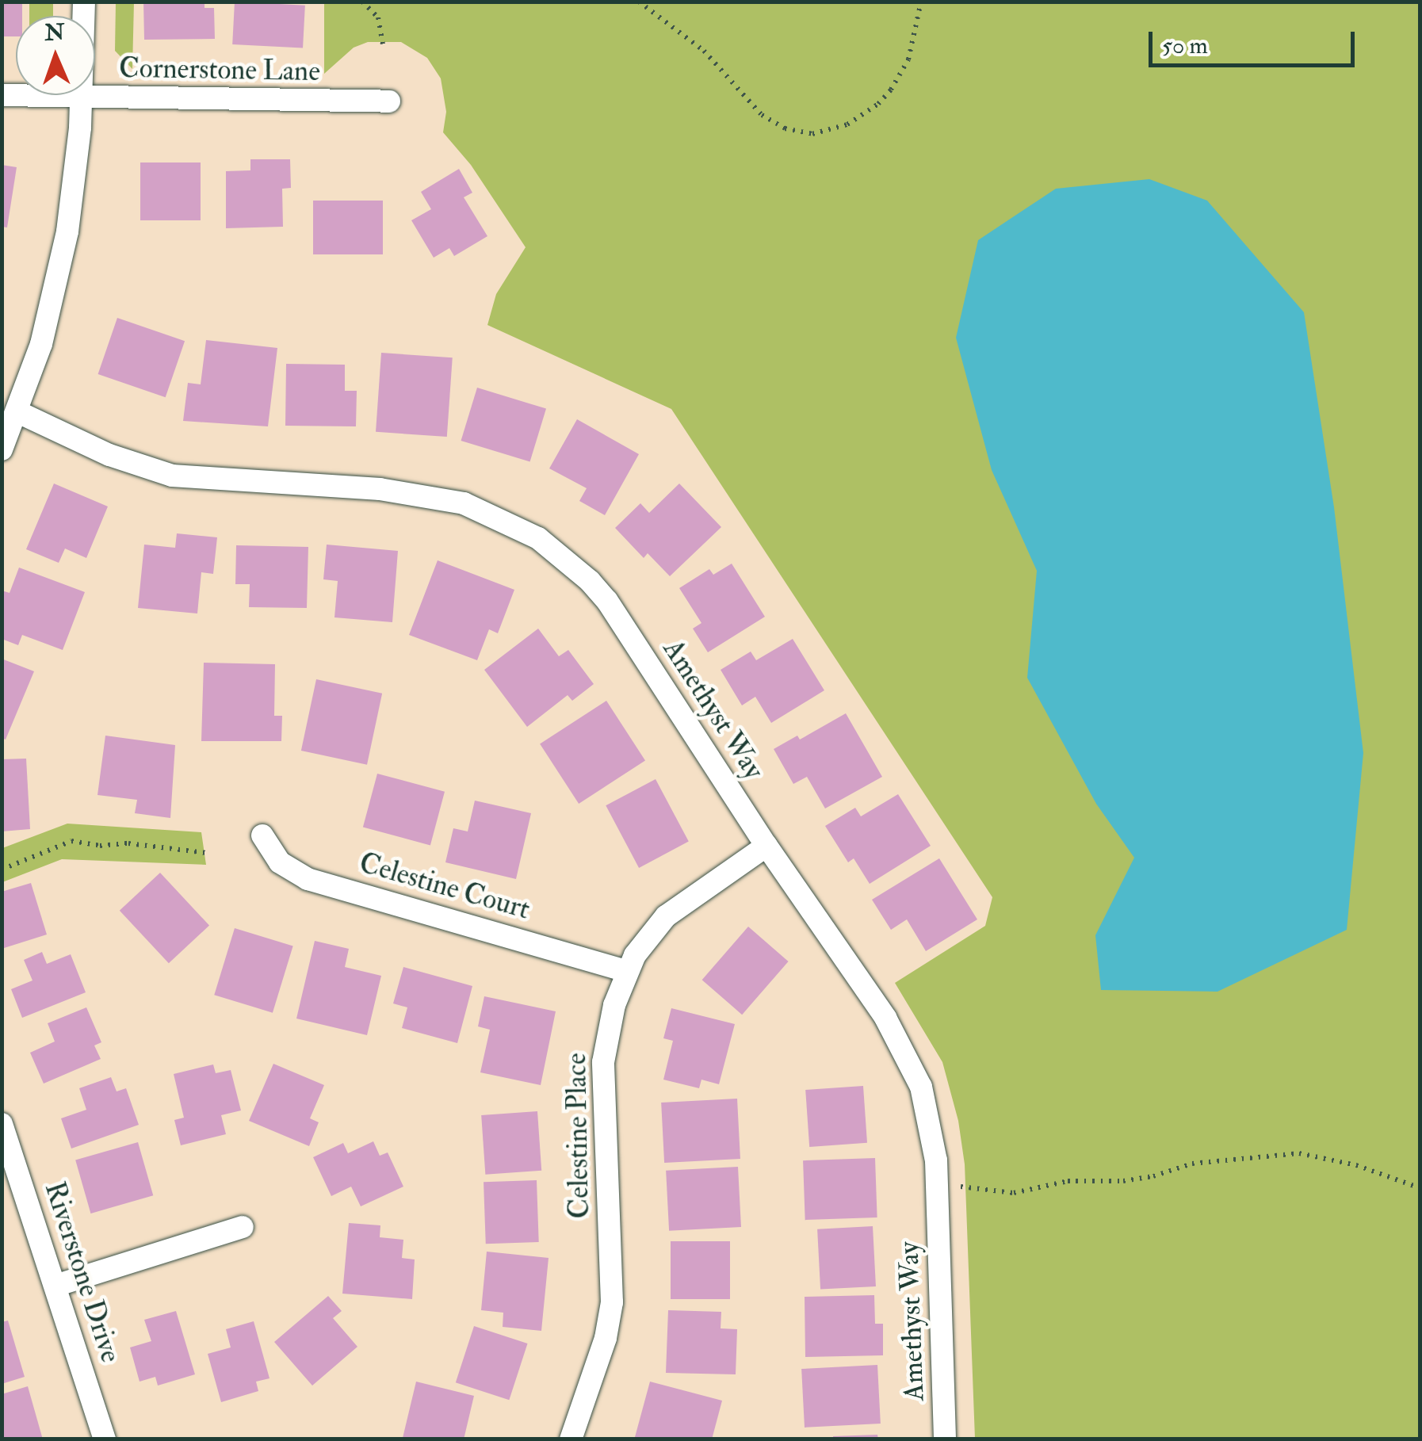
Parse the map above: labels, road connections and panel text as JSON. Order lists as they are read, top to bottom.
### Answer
{
  "streets": {
    "street": [
      "Cornerstone Lane",
      "Amethyst Way",
      "Celestine Court",
      "Celestine Place",
      "Riverstone Drive"
    ]
  },
  "crossings": [
    ["Amethyst Way", "Celestine Place"],
    ["Celestine Court", "Celestine Place"]
  ],
  "scale_bar": "50 m",
  "north": "top"
}
